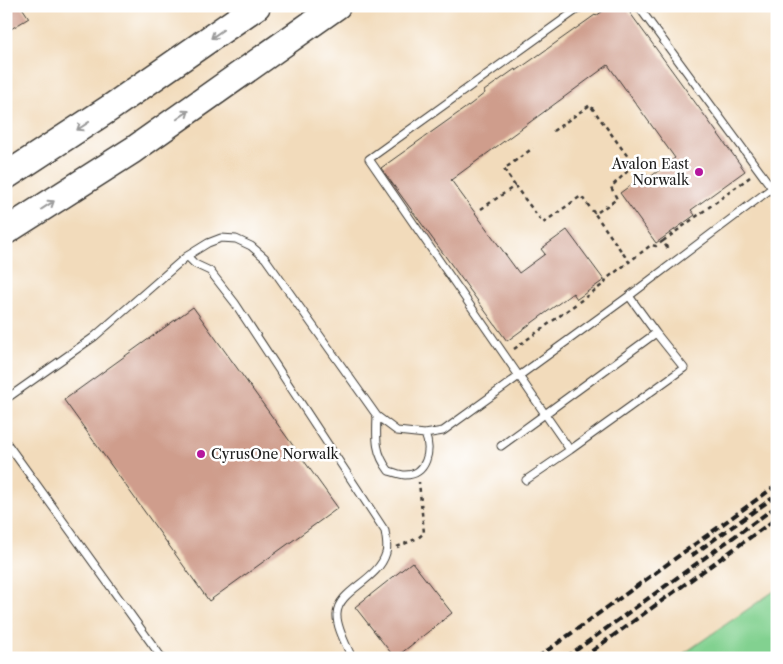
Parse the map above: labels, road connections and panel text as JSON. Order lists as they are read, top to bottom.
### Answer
{
  "places": ["Avalon East Norwalk", "CyrusOne Norwalk"]
}
